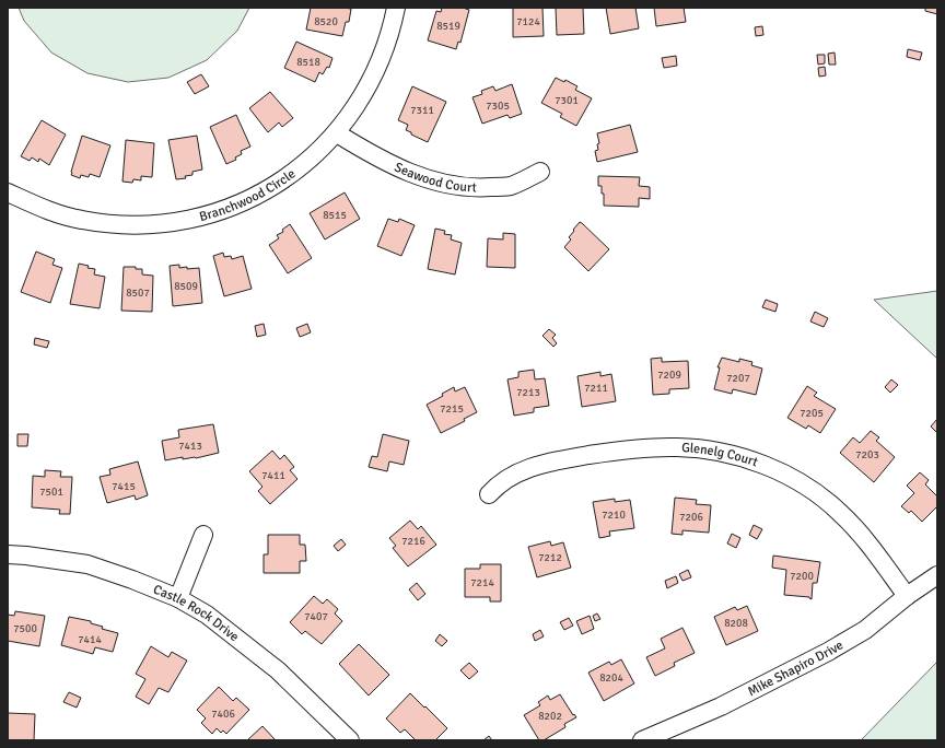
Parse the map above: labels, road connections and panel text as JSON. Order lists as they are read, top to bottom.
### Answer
{
  "streets": {
    "street": [
      "Seawood Court",
      "Branchwood Circle",
      "Glenelg Court",
      "Castle Rock Drive",
      "Mike Shapiro Drive"
    ]
  },
  "crossings": [
    ["Seawood Court", "Branchwood Circle"],
    ["Glenelg Court", "Mike Shapiro Drive"]
  ],
  "house_numbers": [
    "8520",
    "7124",
    "8519",
    "8518",
    "7301",
    "7305",
    "7311",
    "8515",
    "8509",
    "8507",
    "7209",
    "7207",
    "7211",
    "7213",
    "7215",
    "7205",
    "7413",
    "7203",
    "7411",
    "7415",
    "7501",
    "7210",
    "7206",
    "7216",
    "7212",
    "7200",
    "7214",
    "7407",
    "8208",
    "7500",
    "7414",
    "8204",
    "7406",
    "8202"
  ]
}
